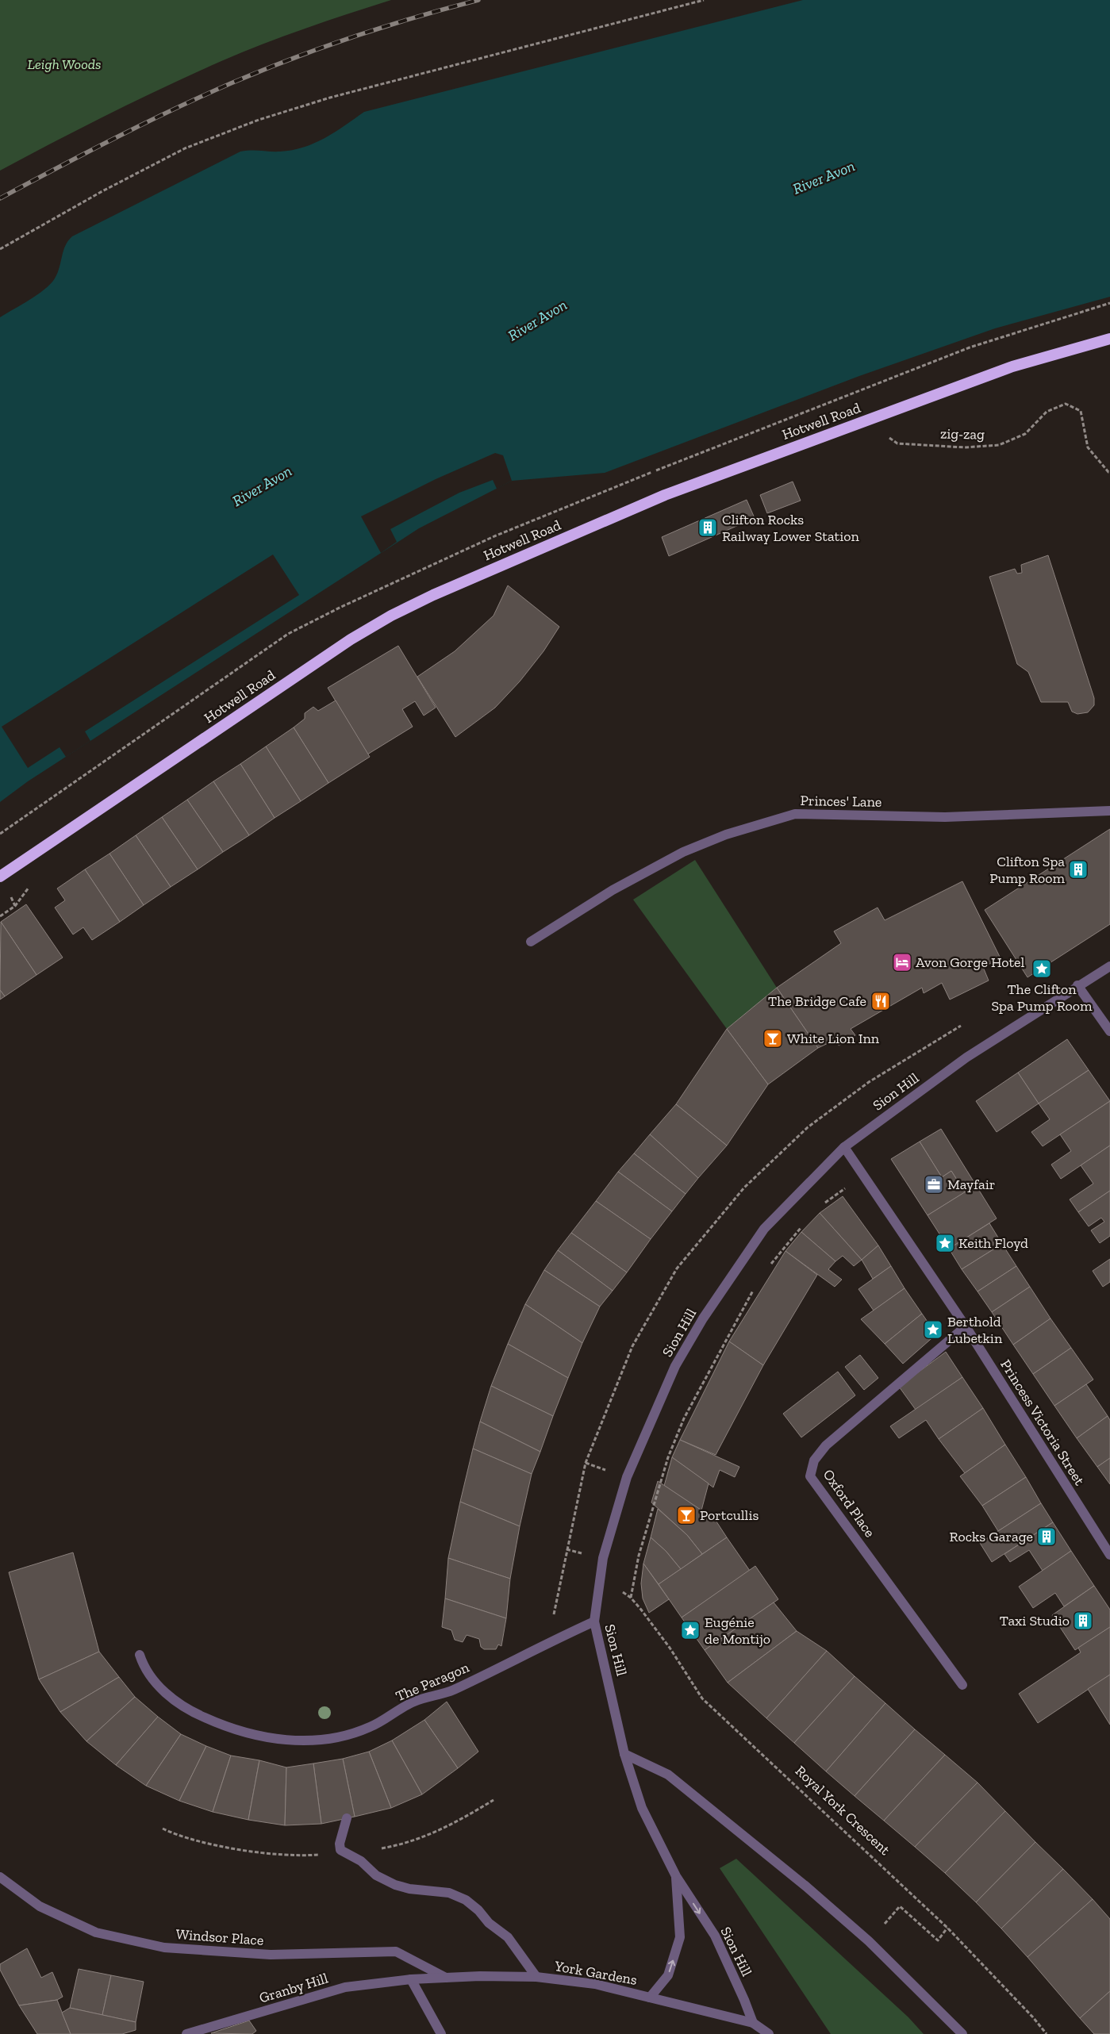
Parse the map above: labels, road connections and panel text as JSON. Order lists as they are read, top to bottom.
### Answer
{
  "streets": {
    "highway": ["Hotwell Road"],
    "street": [
      "Princes' Lane",
      "Sion Hill",
      "Princess Victoria Street",
      "Oxford Place",
      "The Paragon",
      "Windsor Place",
      "York Gardens",
      "Granby Hill"
    ],
    "path": ["zig-zag", "Royal York Crescent"]
  },
  "crossings": [
    ["Sion Hill", "Princess Victoria Street"],
    ["Sion Hill", "The Paragon"],
    ["Sion Hill", "York Gardens"],
    ["Princess Victoria Street", "Oxford Place"],
    ["Windsor Place", "York Gardens"],
    ["York Gardens", "Granby Hill"]
  ],
  "water": ["River Avon"],
  "parks": ["Leigh Woods"],
  "places": {
    "building": [
      "Clifton Rocks Railway Lower Station",
      "Clifton Spa Pump Room",
      "Rocks Garage",
      "Taxi Studio"
    ],
    "hotel": ["Avon Gorge Hotel"],
    "place": [
      "The Clifton Spa Pump Room",
      "Keith Floyd",
      "Berthold Lubetkin",
      "Eugénie de Montijo"
    ],
    "restaurant": ["The Bridge Cafe"],
    "bar": ["White Lion Inn", "Portcullis"],
    "office": ["Mayfair"]
  }
}
